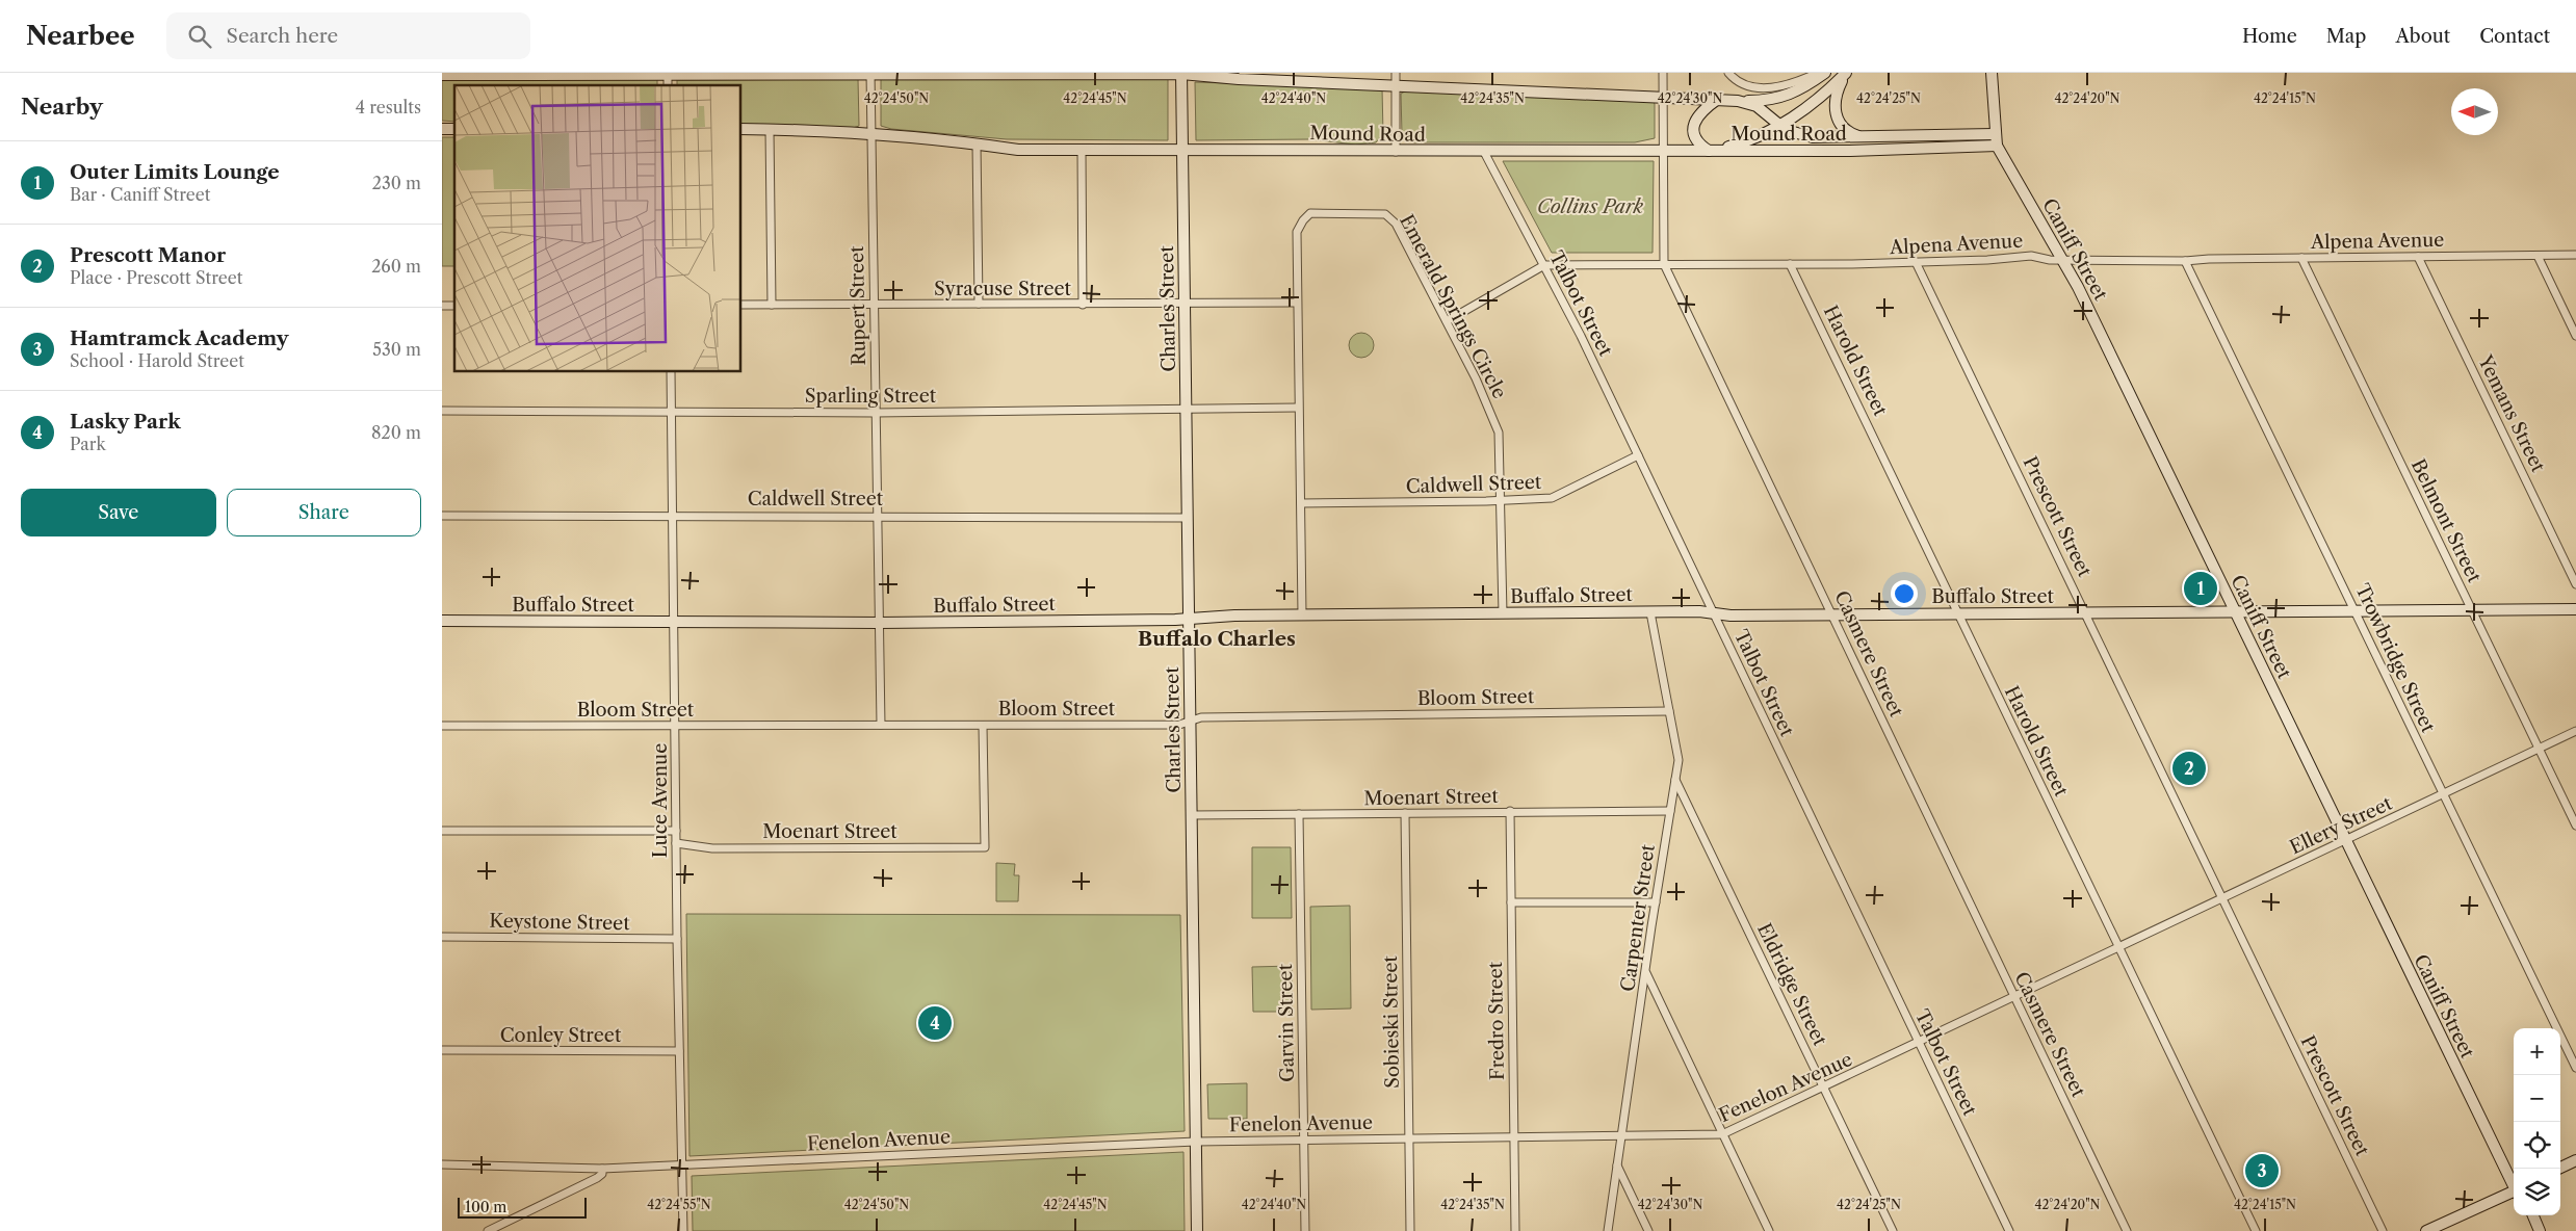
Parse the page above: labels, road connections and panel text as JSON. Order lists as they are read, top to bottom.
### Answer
{
  "streets": {
    "street": [
      "Mound Road",
      "Alpena Avenue",
      "Caniff Street",
      "Syracuse Street",
      "Talbot Street",
      "Rupert Street",
      "Emerald Springs Circle",
      "Charles Street",
      "Harold Street",
      "Sparling Street",
      "Yemans Street",
      "Caldwell Street",
      "Prescott Street",
      "Belmont Street",
      "Buffalo Street",
      "Casmere Street",
      "Trowbridge Street",
      "Bloom Street",
      "Moenart Street",
      "Luce Avenue",
      "Ellery Street",
      "Carpenter Street",
      "Keystone Street",
      "Eldridge Street",
      "Fredro Street",
      "Sobieski Street",
      "Garvin Street",
      "Conley Street",
      "Fenelon Avenue"
    ]
  },
  "crossings": [
    ["Mound Road", "Caniff Street"],
    ["Mound Road", "Talbot Street"],
    ["Mound Road", "Rupert Street"],
    ["Mound Road", "Charles Street"],
    ["Mound Road", "Casmere Street"],
    ["Alpena Avenue", "Caniff Street"],
    ["Alpena Avenue", "Talbot Street"],
    ["Alpena Avenue", "Emerald Springs Circle"],
    ["Alpena Avenue", "Harold Street"],
    ["Alpena Avenue", "Yemans Street"],
    ["Alpena Avenue", "Prescott Street"],
    ["Alpena Avenue", "Belmont Street"],
    ["Alpena Avenue", "Casmere Street"],
    ["Alpena Avenue", "Trowbridge Street"],
    ["Caniff Street", "Buffalo Street"],
    ["Caniff Street", "Ellery Street"],
    ["Syracuse Street", "Rupert Street"],
    ["Syracuse Street", "Emerald Springs Circle"],
    ["Syracuse Street", "Charles Street"],
    ["Talbot Street", "Caldwell Street"],
    ["Talbot Street", "Buffalo Street"],
    ["Talbot Street", "Fenelon Avenue"],
    ["Rupert Street", "Sparling Street"],
    ["Rupert Street", "Caldwell Street"],
    ["Rupert Street", "Buffalo Street"],
    ["Rupert Street", "Bloom Street"],
    ["Emerald Springs Circle", "Sparling Street"],
    ["Emerald Springs Circle", "Caldwell Street"],
    ["Emerald Springs Circle", "Buffalo Street"],
    ["Charles Street", "Sparling Street"],
    ["Charles Street", "Caldwell Street"],
    ["Charles Street", "Buffalo Street"],
    ["Charles Street", "Bloom Street"],
    ["Charles Street", "Moenart Street"],
    ["Charles Street", "Fenelon Avenue"],
    ["Harold Street", "Buffalo Street"],
    ["Harold Street", "Ellery Street"],
    ["Harold Street", "Fenelon Avenue"],
    ["Sparling Street", "Luce Avenue"],
    ["Caldwell Street", "Luce Avenue"],
    ["Prescott Street", "Buffalo Street"],
    ["Prescott Street", "Ellery Street"],
    ["Belmont Street", "Buffalo Street"],
    ["Belmont Street", "Ellery Street"],
    ["Buffalo Street", "Casmere Street"],
    ["Buffalo Street", "Trowbridge Street"],
    ["Buffalo Street", "Luce Avenue"],
    ["Buffalo Street", "Carpenter Street"],
    ["Casmere Street", "Fenelon Avenue"],
    ["Trowbridge Street", "Ellery Street"],
    ["Bloom Street", "Moenart Street"],
    ["Bloom Street", "Luce Avenue"],
    ["Bloom Street", "Carpenter Street"],
    ["Moenart Street", "Luce Avenue"],
    ["Moenart Street", "Carpenter Street"],
    ["Moenart Street", "Fredro Street"],
    ["Moenart Street", "Sobieski Street"],
    ["Moenart Street", "Garvin Street"],
    ["Luce Avenue", "Keystone Street"],
    ["Luce Avenue", "Conley Street"],
    ["Luce Avenue", "Fenelon Avenue"],
    ["Ellery Street", "Fenelon Avenue"],
    ["Carpenter Street", "Eldridge Street"],
    ["Carpenter Street", "Fenelon Avenue"],
    ["Eldridge Street", "Fenelon Avenue"],
    ["Fredro Street", "Fenelon Avenue"],
    ["Sobieski Street", "Fenelon Avenue"],
    ["Garvin Street", "Fenelon Avenue"]
  ],
  "districts": ["Buffalo Charles"],
  "parks": ["Collins Park"],
  "scale_bar": "100 m",
  "north": "left",
  "page": {
    "header": "Nearbee",
    "search": "Search here",
    "nav": [
      "Home",
      "Map",
      "About",
      "Contact"
    ],
    "heading": ["Nearby", "4 results"],
    "list": [
      {
        "mark": "1",
        "name": "Outer Limits Lounge",
        "note": "Bar · Caniff Street",
        "value": "230 m"
      },
      {
        "mark": "2",
        "name": "Prescott Manor",
        "note": "Place · Prescott Street",
        "value": "260 m"
      },
      {
        "mark": "3",
        "name": "Hamtramck Academy",
        "note": "School · Harold Street",
        "value": "530 m"
      },
      {
        "mark": "4",
        "name": "Lasky Park",
        "note": "Park",
        "value": "820 m"
      }
    ],
    "buttons": ["Save", "Share"],
    "pins": [
      "1",
      "2",
      "4",
      "3"
    ],
    "map_buttons": ["+", "−"],
    "scale": "100 m"
  },
  "coordinates": [
    "42°24'50\"N",
    "42°24'45\"N",
    "42°24'40\"N",
    "42°24'35\"N",
    "42°24'30\"N",
    "42°24'25\"N",
    "42°24'20\"N",
    "42°24'15\"N",
    "42°24'55\"N"
  ]
}
